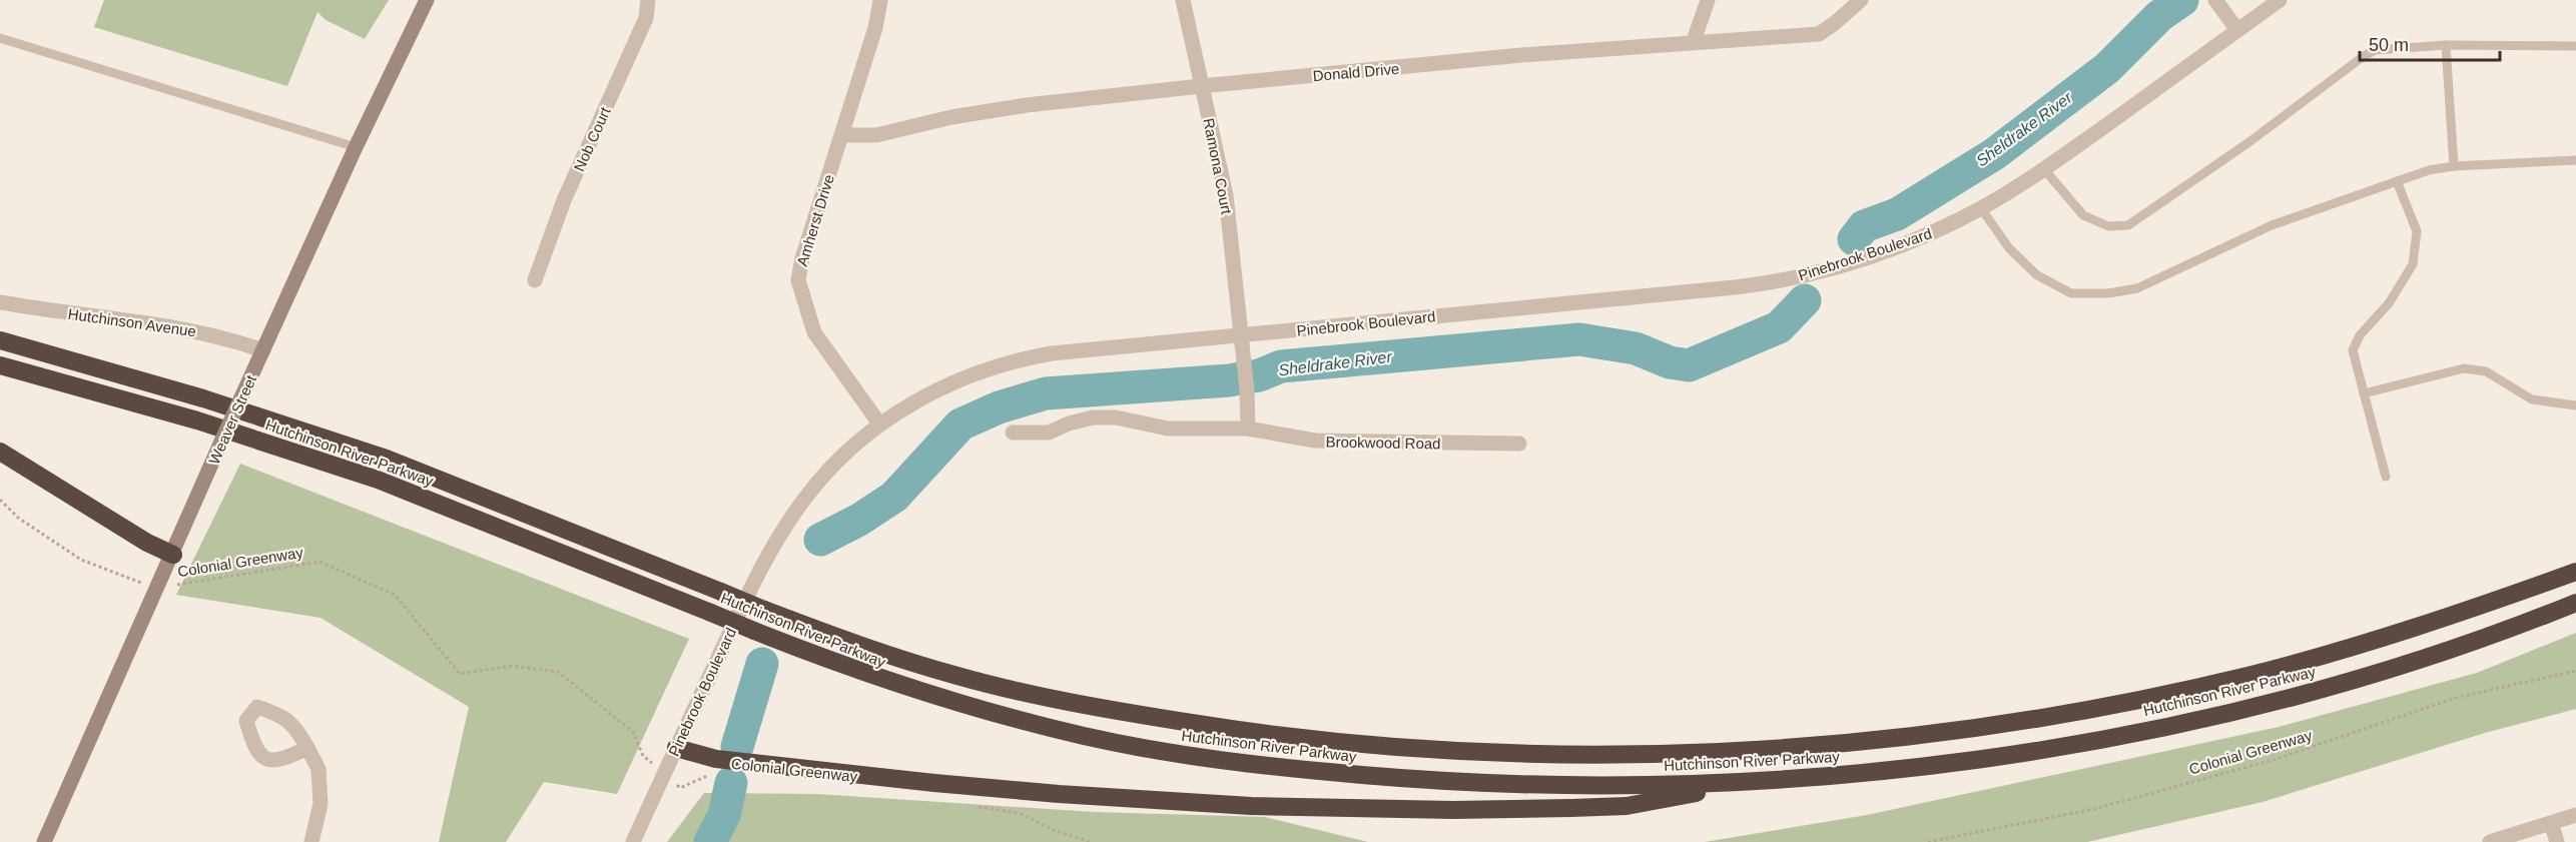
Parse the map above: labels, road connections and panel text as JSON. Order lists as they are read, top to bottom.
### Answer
{
  "streets": {
    "highway": ["Hutchinson River Parkway"],
    "main road": ["Weaver Street"],
    "street": [
      "Donald Drive",
      "Nob Court",
      "Ramona Court",
      "Amherst Drive",
      "Pinebrook Boulevard",
      "Hutchinson Avenue",
      "Brookwood Road"
    ],
    "path": ["Colonial Greenway"]
  },
  "crossings": [
    ["Donald Drive", "Ramona Court"],
    ["Donald Drive", "Amherst Drive"],
    ["Ramona Court", "Pinebrook Boulevard"],
    ["Amherst Drive", "Pinebrook Boulevard"],
    ["Pinebrook Boulevard", "Colonial Greenway"],
    ["Hutchinson Avenue", "Weaver Street"],
    ["Weaver Street", "Colonial Greenway"]
  ],
  "water": ["Sheldrake River"],
  "scale_bar": "50 m"
}
